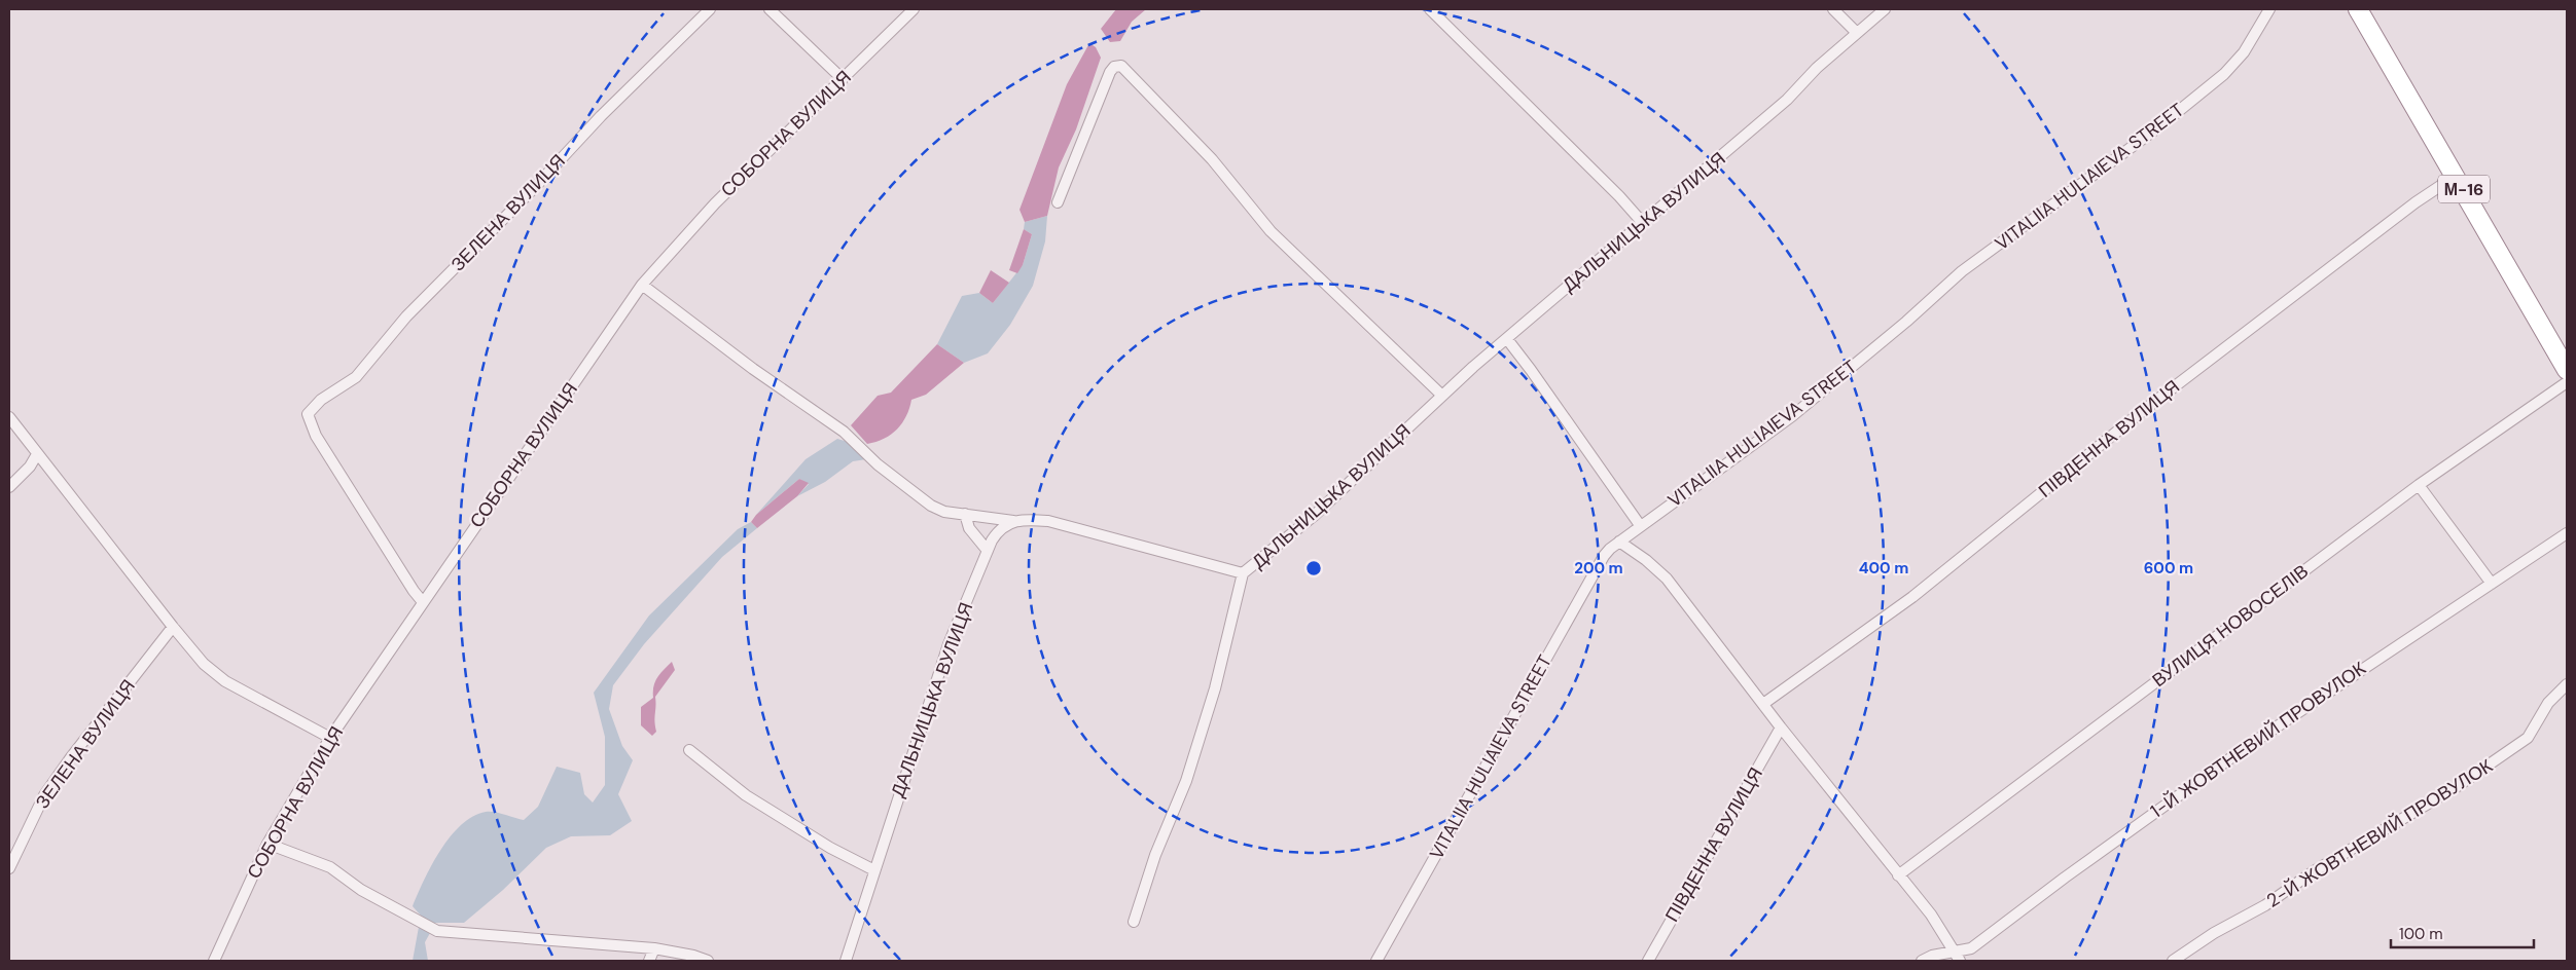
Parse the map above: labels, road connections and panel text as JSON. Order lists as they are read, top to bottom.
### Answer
{
  "streets": {
    "highway": ["М-16"],
    "street": [
      "СОБОРНА ВУЛИЦЯ",
      "VITALIIA HULIAIEVA STREET",
      "ЗЕЛЕНА ВУЛИЦЯ",
      "ДАЛЬНИЦЬКА ВУЛИЦЯ",
      "ПІВДЕННА ВУЛИЦЯ",
      "ВУЛИЦЯ НОВОСЕЛІВ",
      "1-Й ЖОВТНЕВИЙ ПРОВУЛОК",
      "2-Й ЖОВТНЕВИЙ ПРОВУЛОК"
    ]
  },
  "crossings": [
    ["СОБОРНА ВУЛИЦЯ", "ЗЕЛЕНА ВУЛИЦЯ"],
    ["М-16", "ПІВДЕННА ВУЛИЦЯ"]
  ],
  "scale_bar": "100 m",
  "rings": ["200 m", "400 m", "600 m"]
}
